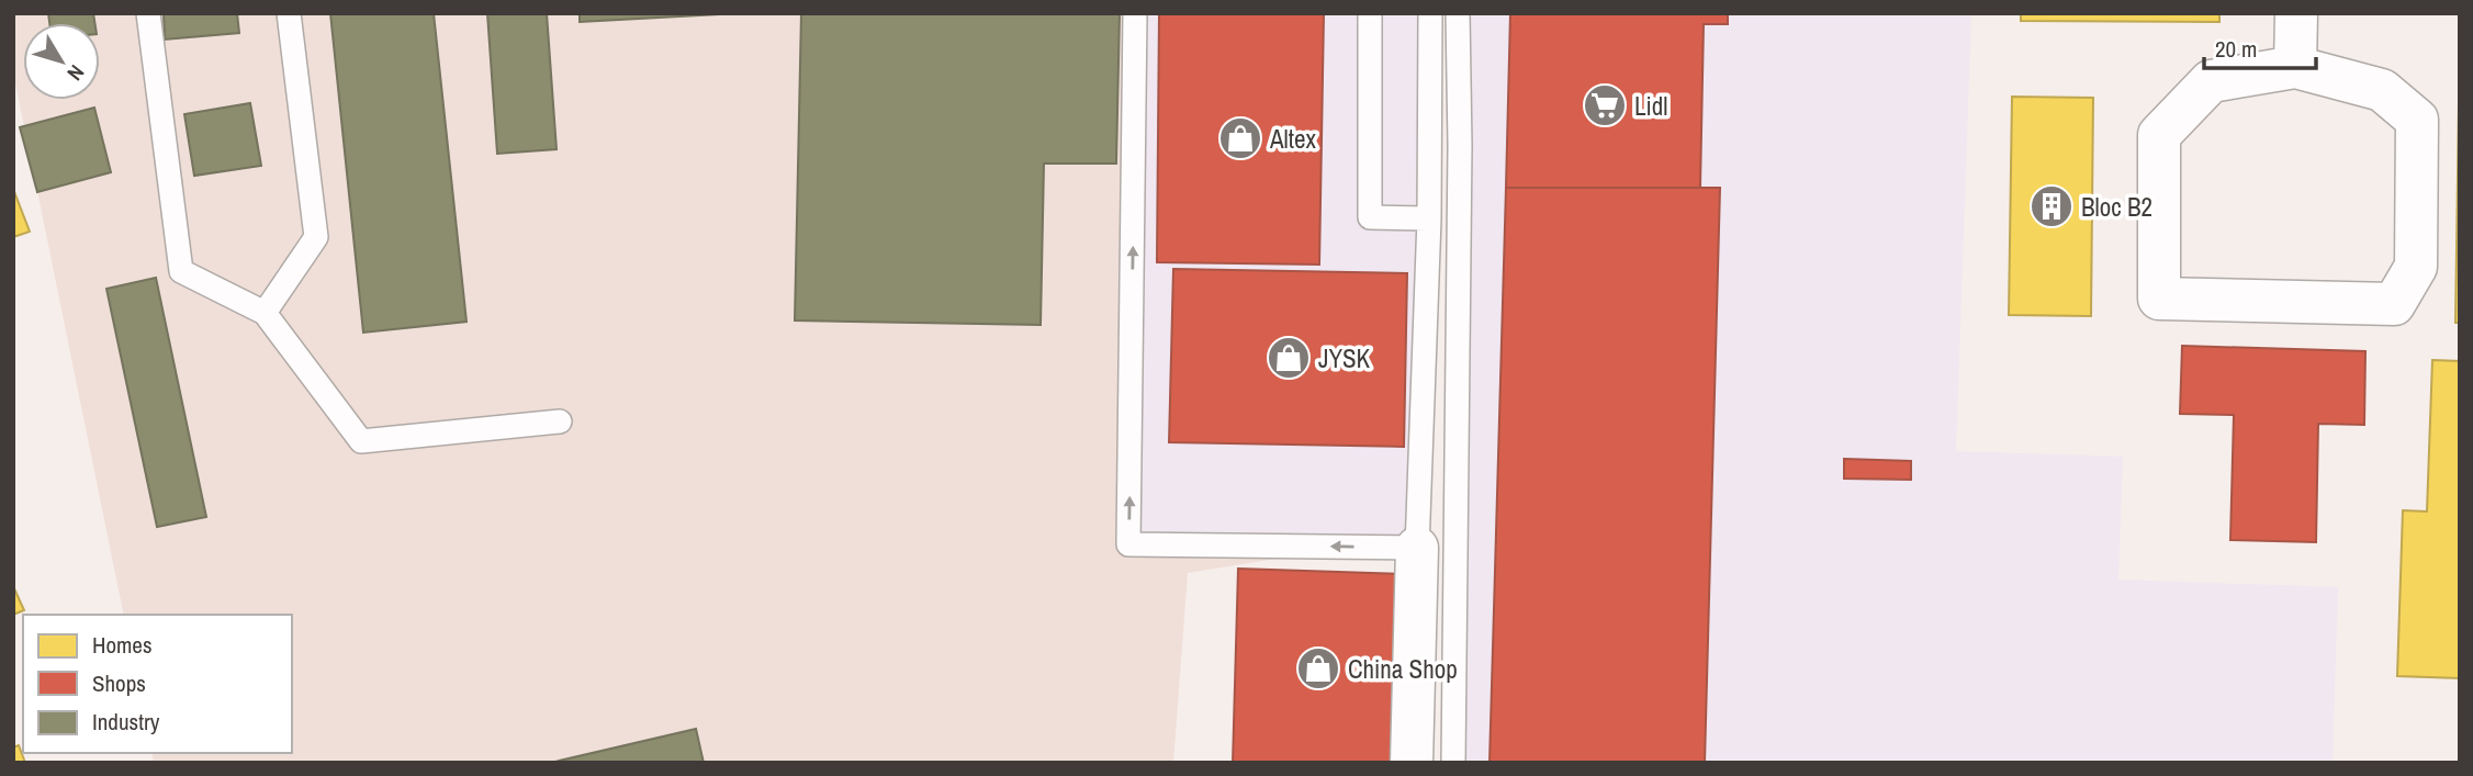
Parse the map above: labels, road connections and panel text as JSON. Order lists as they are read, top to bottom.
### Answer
{
  "places": {
    "supermarket": ["Lidl"],
    "shop": ["Altex", "JYSK", "China Shop"],
    "building": ["Bloc B2"]
  },
  "legend": ["Homes", "Shops", "Industry"],
  "scale_bar": "20 m",
  "north": "bottom right"
}
